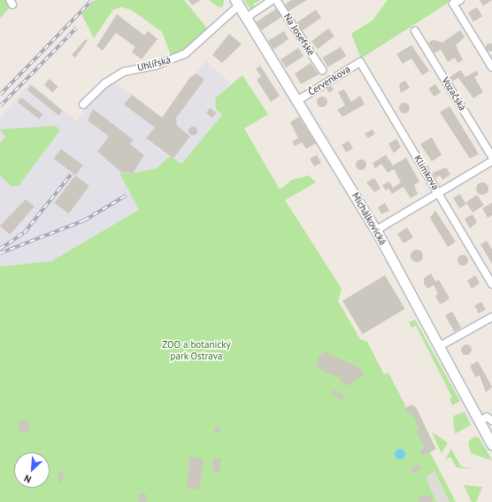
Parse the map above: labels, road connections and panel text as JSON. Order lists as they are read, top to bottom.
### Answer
{
  "streets": {
    "street": [
      "Na Josefské",
      "Uhlířská",
      "Červenkova",
      "Vozačská",
      "Klímkova",
      "Michálkovická"
    ]
  },
  "crossings": [
    ["Uhlířská", "Michálkovická"],
    ["Červenkova", "Klímkova"],
    ["Červenkova", "Michálkovická"]
  ],
  "parks": ["ZOO a botanický park Ostrava"],
  "north": "bottom left"
}
